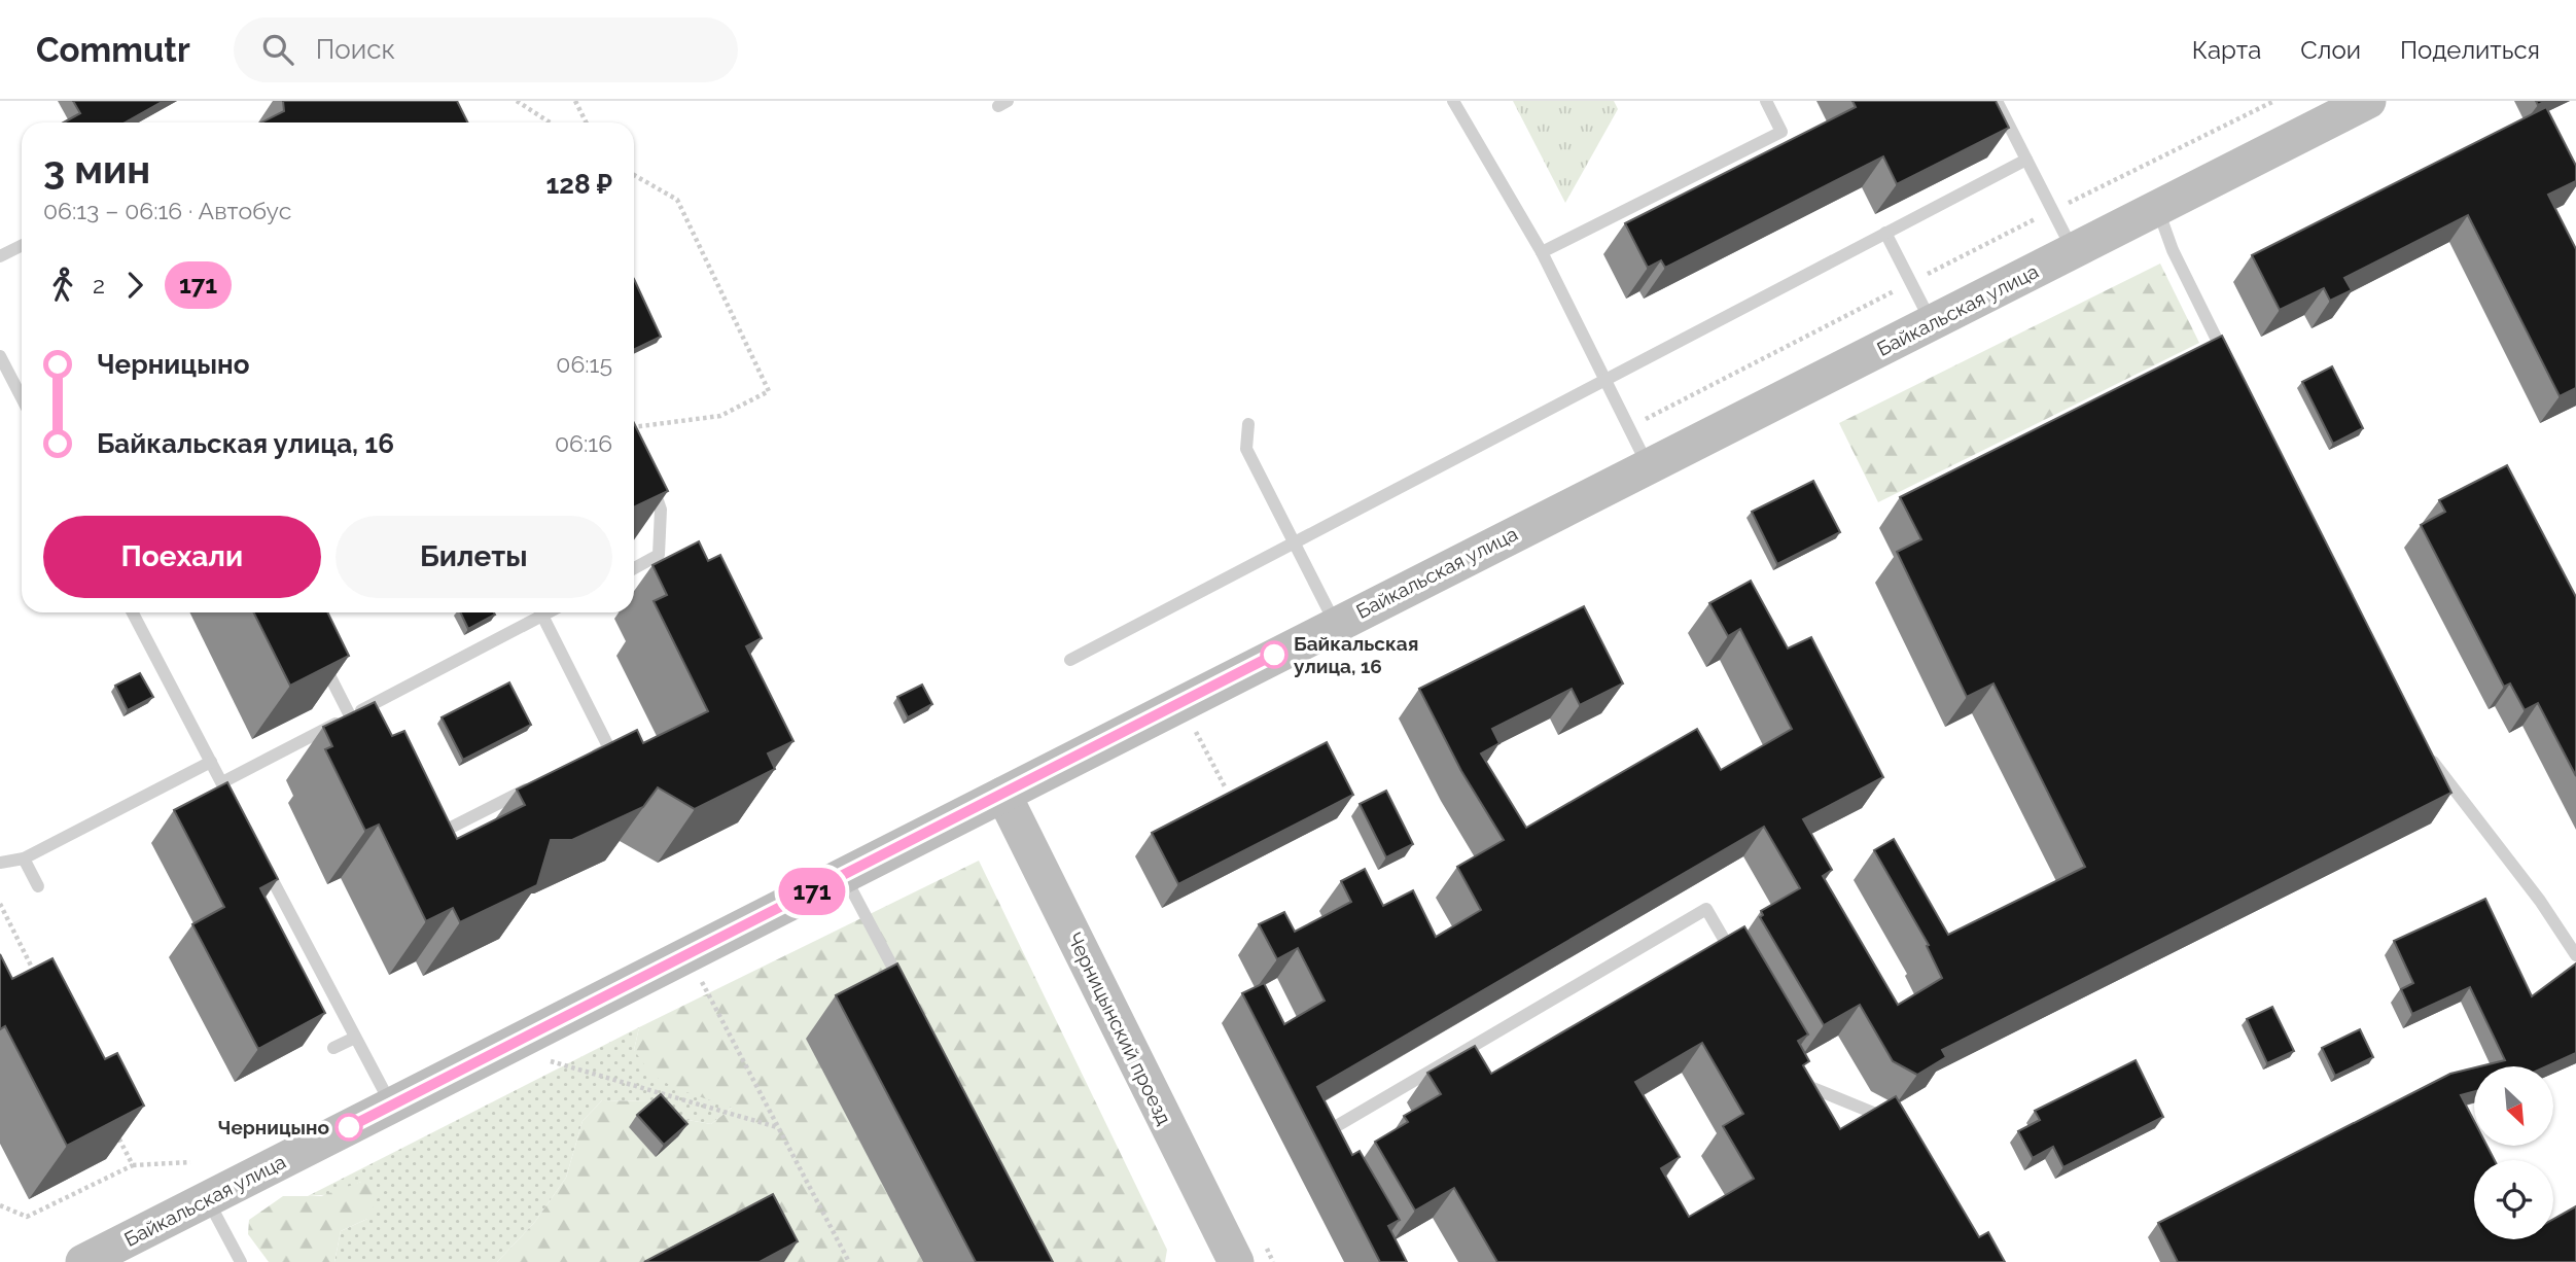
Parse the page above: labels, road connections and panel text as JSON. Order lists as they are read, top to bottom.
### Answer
{
  "streets": {
    "street": ["Байкальская улица", "Черницынский проезд"]
  },
  "crossings": [
    ["Байкальская улица", "Черницынский проезд"]
  ],
  "places": ["Байкальская улица, 16", "Черницыно"],
  "lines": ["bus line 171"],
  "north": "bottom right",
  "page": {
    "header": "Commutr",
    "search": "Поиск",
    "nav": ["Карта", "Слои", "Поделиться"],
    "on_map": "171",
    "heading": ["3 мин", "06:13 – 06:16 · Автобус", "128 ₽"],
    "legs": ["2", "171"],
    "list": [
      {
        "name": "Черницыно",
        "value": "06:15"
      },
      {
        "name": "Байкальская улица, 16",
        "value": "06:16"
      }
    ],
    "buttons": ["Поехали", "Билеты"]
  }
}
